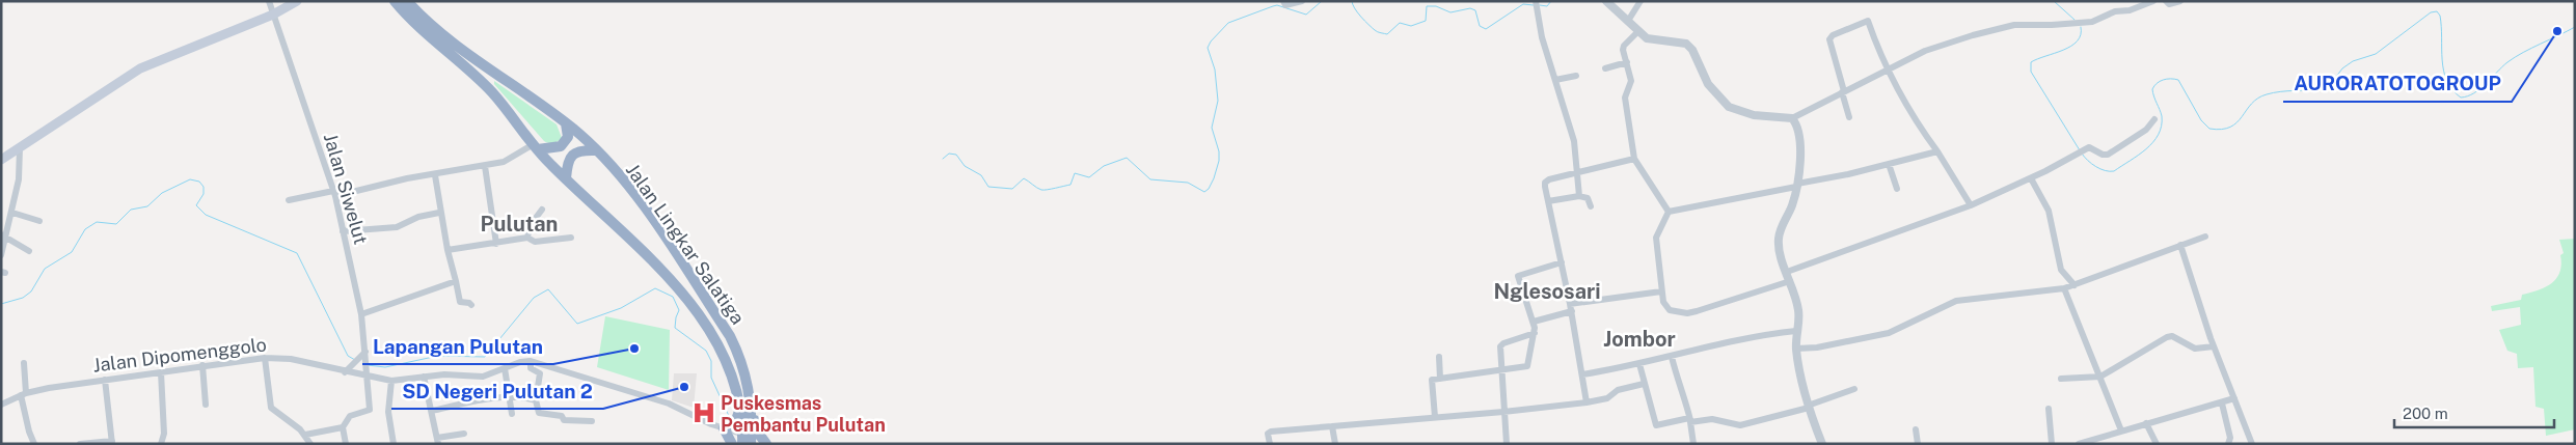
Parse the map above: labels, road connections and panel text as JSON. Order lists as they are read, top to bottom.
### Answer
{
  "streets": {
    "highway": ["Jalan Lingkar Salatiga"],
    "street": ["Jalan Siwelut", "Jalan Dipomenggolo"]
  },
  "crossings": [
    ["Jalan Siwelut", "Jalan Dipomenggolo"]
  ],
  "districts": ["Pulutan", "Nglesosari", "Jombor"],
  "places": {
    "other": ["AURORATOTOGROUP", "Lapangan Pulutan", "SD Negeri Pulutan 2"],
    "hospital": ["Puskesmas Pembantu Pulutan"]
  },
  "scale_bar": "200 m"
}
